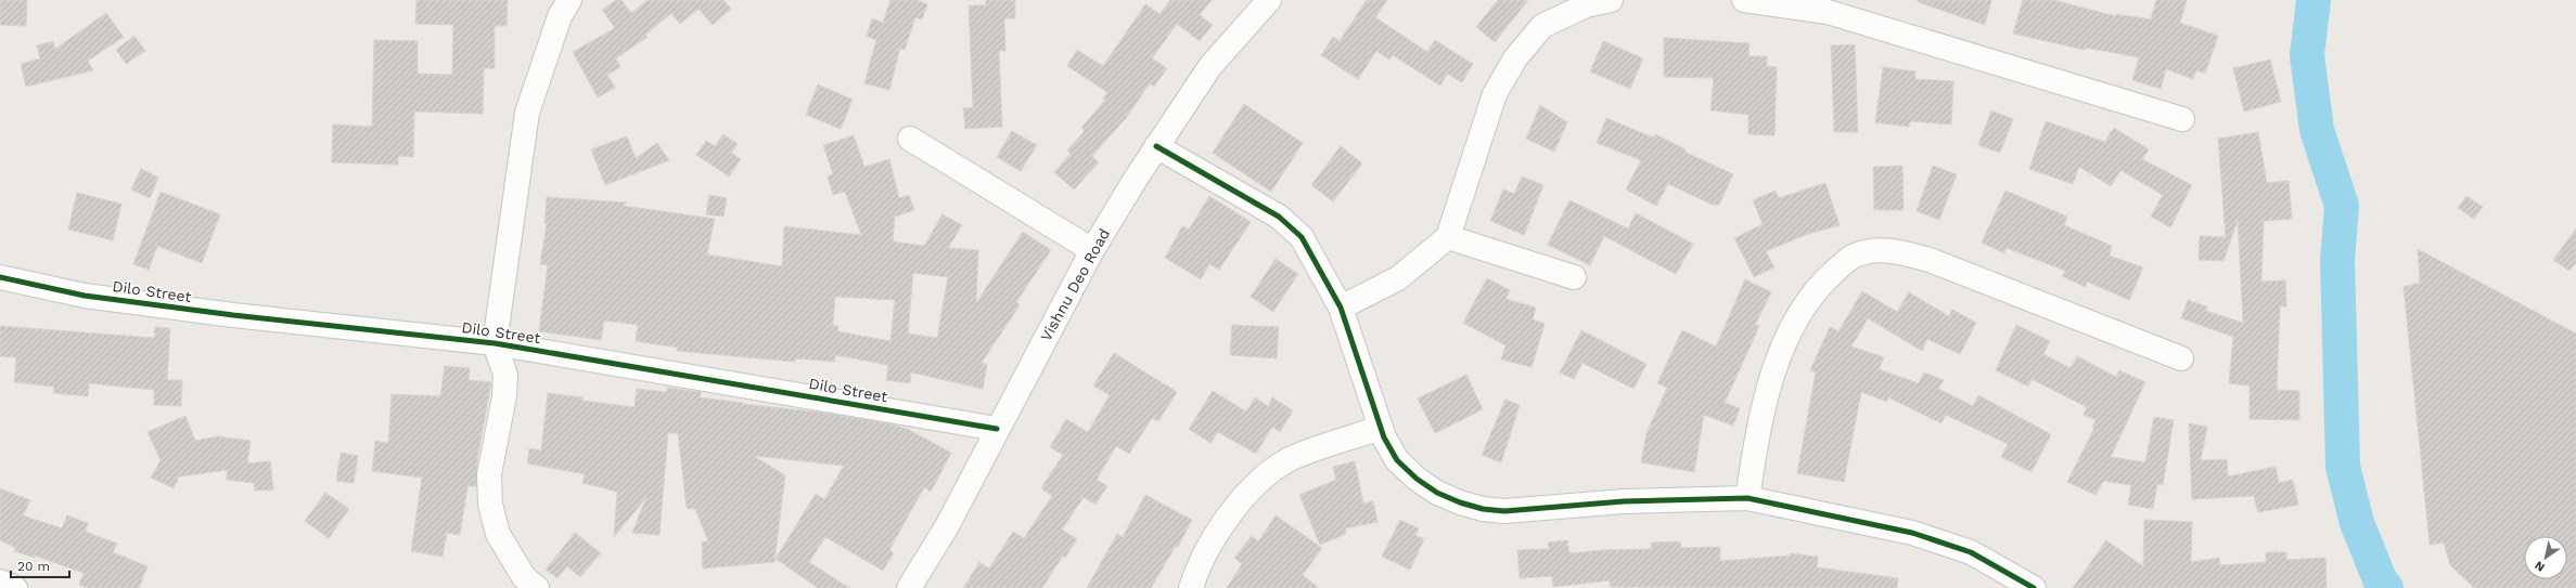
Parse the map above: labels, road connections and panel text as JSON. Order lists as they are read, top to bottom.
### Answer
{
  "streets": {
    "street": ["Vishnu Deo Road", "Dilo Street"]
  },
  "crossings": [
    ["Vishnu Deo Road", "Dilo Street"]
  ],
  "scale_bar": "20 m",
  "north": "bottom left"
}
